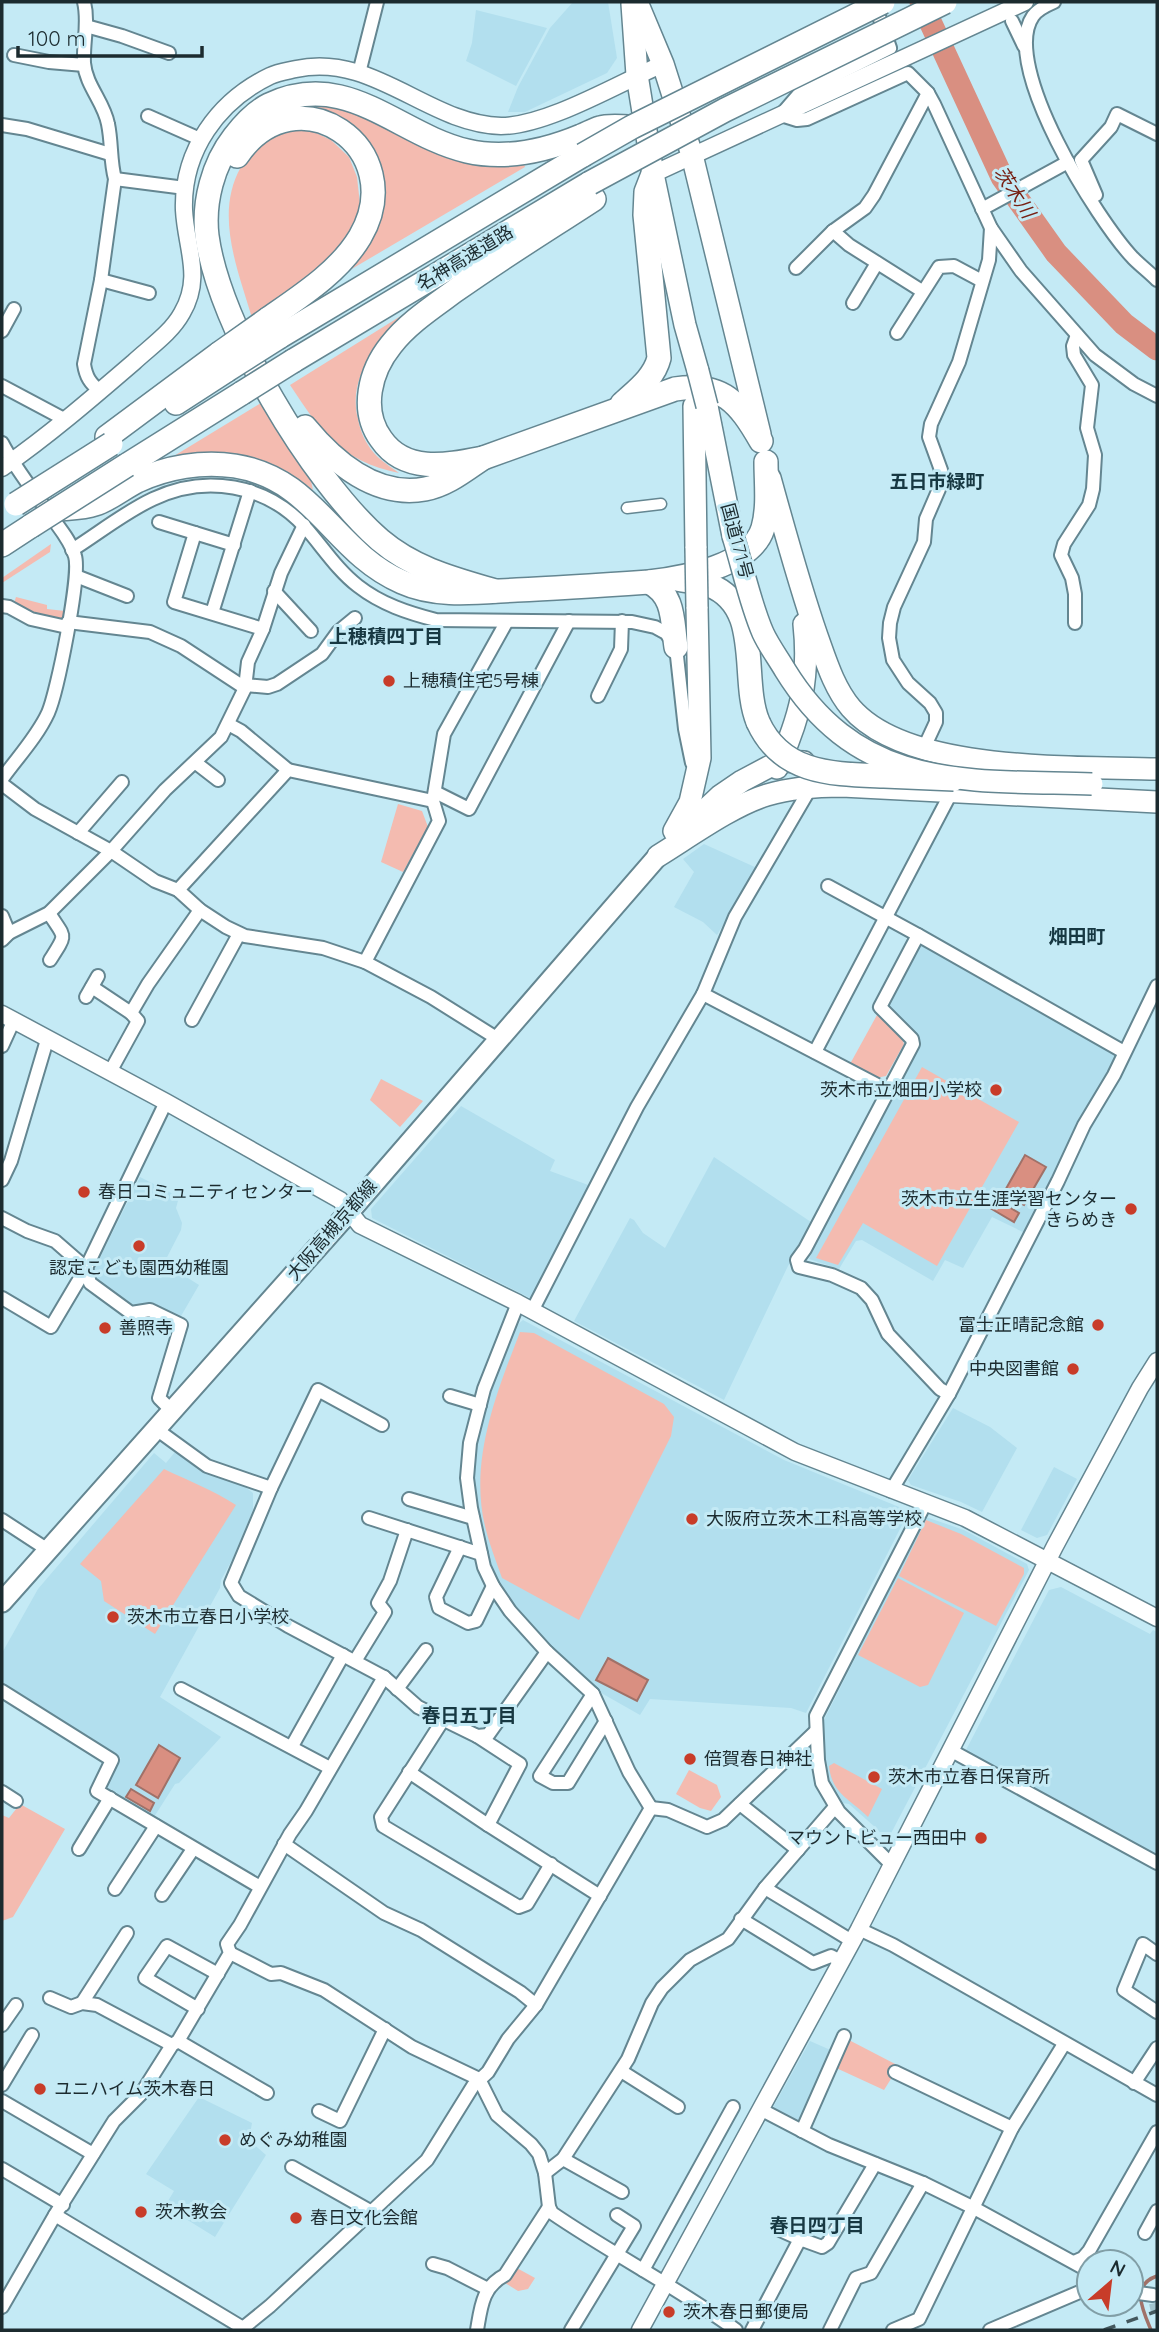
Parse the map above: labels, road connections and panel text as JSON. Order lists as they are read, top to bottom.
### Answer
{
  "streets": {
    "highway": ["名神高速道路", "国道171号"],
    "main road": ["大阪高槻京都線"]
  },
  "districts": [
    "五日市緑町",
    "上穂積四丁目",
    "畑田町",
    "春日五丁目",
    "春日四丁目"
  ],
  "water": ["茨木川"],
  "places": [
    "上穂積住宅5号棟",
    "茨木市立畑田小学校",
    "春日コミュニティセンター",
    "茨木市立生涯学習センター きらめき",
    "認定こども園西幼稚園",
    "富士正晴記念館",
    "善照寺",
    "中央図書館",
    "大阪府立茨木工科高等学校",
    "茨木市立春日小学校",
    "倍賀春日神社",
    "茨木市立春日保育所",
    "マウントビュー西田中",
    "ユニハイム茨木春日",
    "めぐみ幼稚園",
    "茨木教会",
    "春日文化会館",
    "茨木春日郵便局"
  ],
  "scale_bar": "100 m",
  "north": "top right"
}
